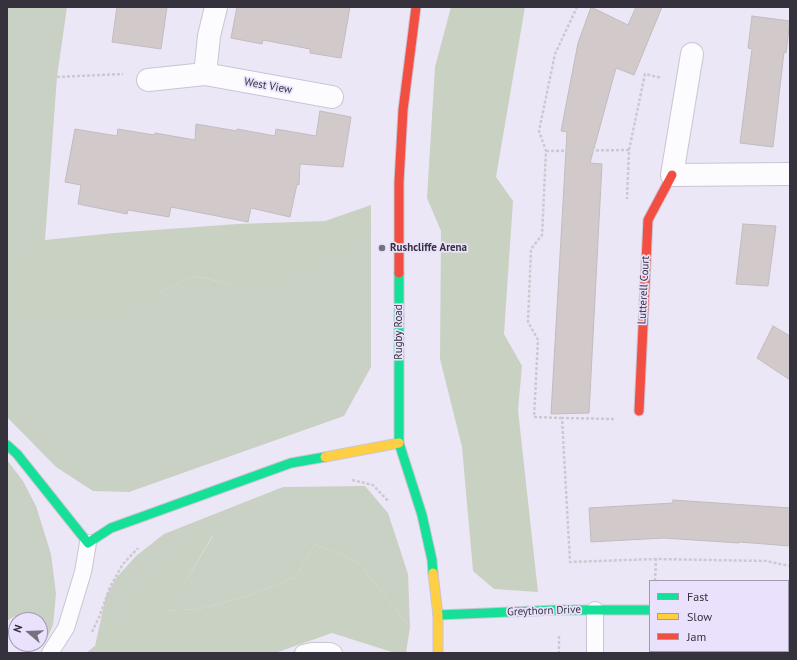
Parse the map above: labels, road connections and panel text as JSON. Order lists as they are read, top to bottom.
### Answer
{
  "streets": {
    "street": [
      "West View",
      "Lutterell Court",
      "Rugby Road",
      "Greythorn Drive"
    ]
  },
  "crossings": [
    ["Rugby Road", "Greythorn Drive"]
  ],
  "places": ["Rushcliffe Arena"],
  "legend": ["Fast", "Slow", "Jam"],
  "north": "left"
}
